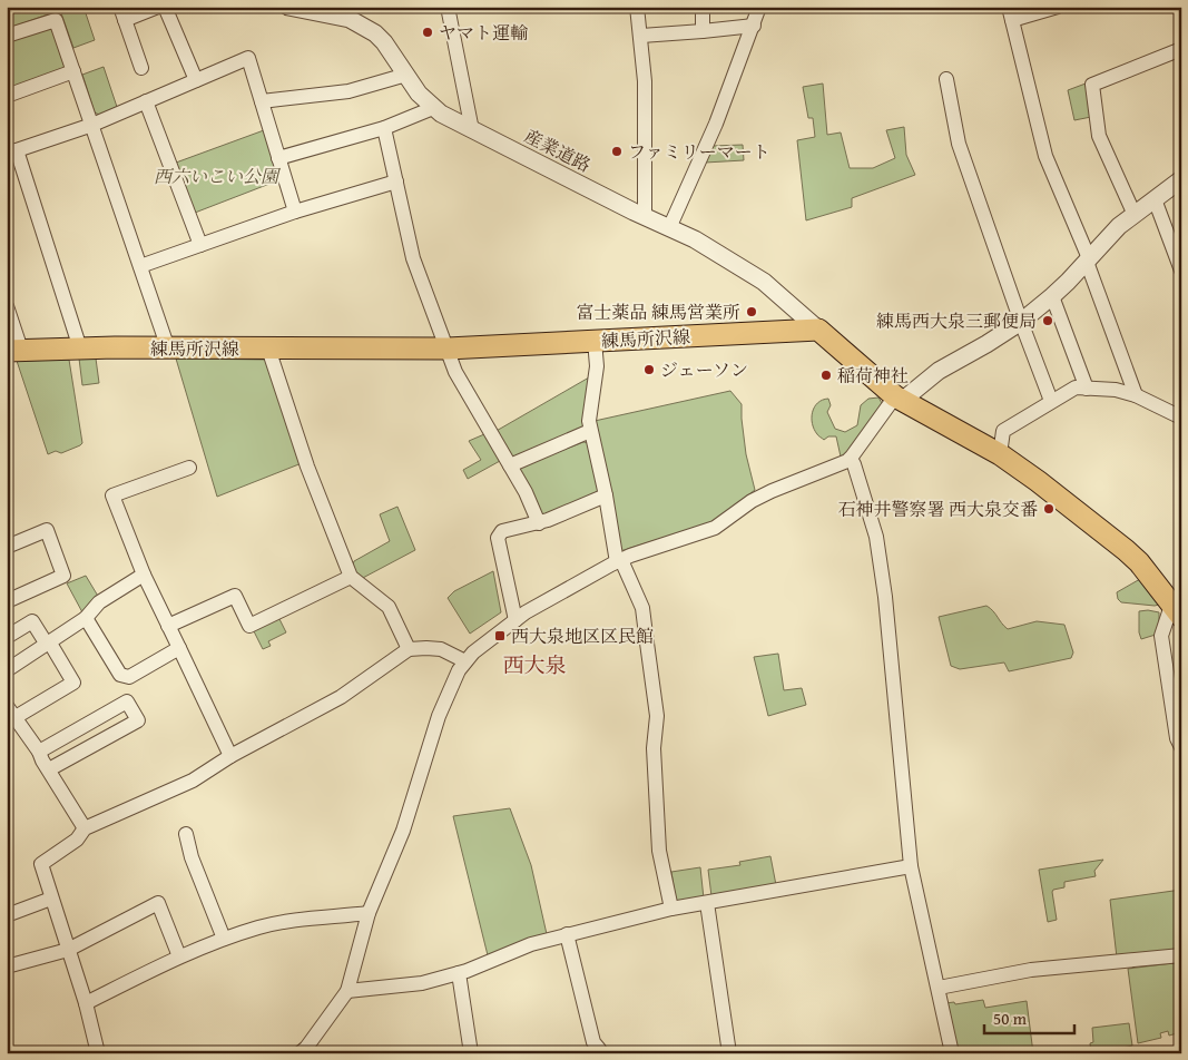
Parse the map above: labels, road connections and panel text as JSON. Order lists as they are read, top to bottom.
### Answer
{
  "streets": {
    "main road": ["練馬所沢線"],
    "street": ["産業道路"]
  },
  "crossings": [
    ["産業道路", "練馬所沢線"]
  ],
  "districts": ["西大泉"],
  "parks": ["西六いこい公園"],
  "places": {
    "other": [
      "ヤマト運輸",
      "ファミリーマート",
      "富士薬品 練馬営業所",
      "練馬西大泉三郵便局",
      "ジェーソン",
      "稲荷神社",
      "石神井警察署 西大泉交番"
    ],
    "transit": ["西大泉地区区民館"]
  },
  "scale_bar": "50 m"
}
